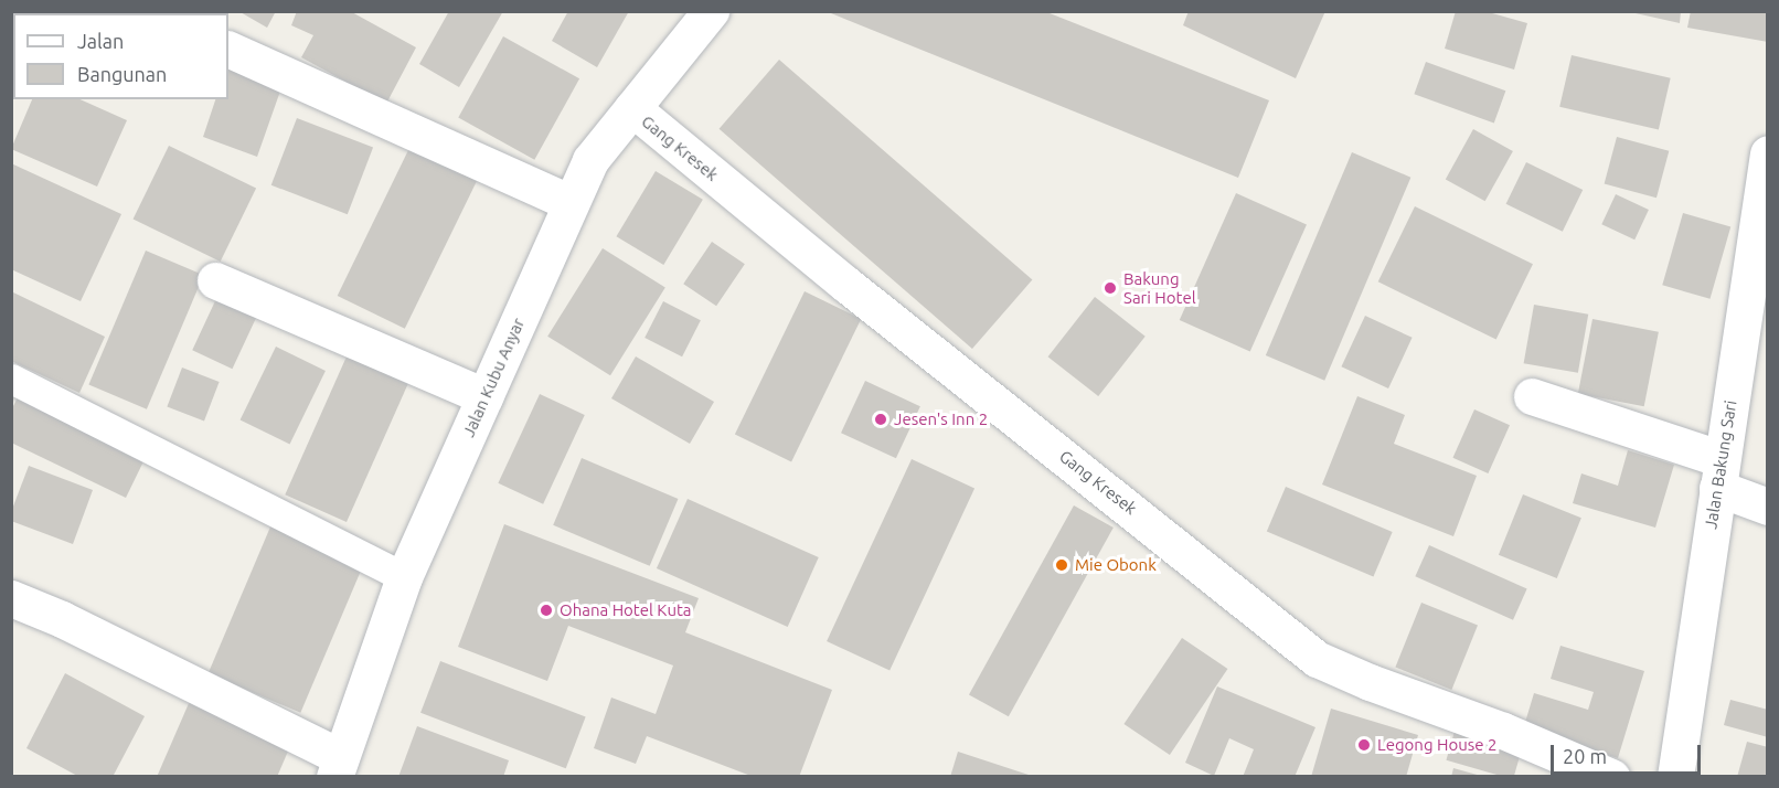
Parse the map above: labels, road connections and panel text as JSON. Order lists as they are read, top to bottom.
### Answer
{
  "streets": {
    "street": ["Gang Kresek", "Jalan Kubu Anyar", "Jalan Bakung Sari"]
  },
  "crossings": [
    ["Gang Kresek", "Jalan Kubu Anyar"]
  ],
  "places": [
    "Bakung Sari Hotel",
    "Jesen's Inn 2",
    "Mie Obonk",
    "Ohana Hotel Kuta",
    "Legong House 2"
  ],
  "legend": ["Jalan", "Bangunan"],
  "scale_bar": "20 m"
}
